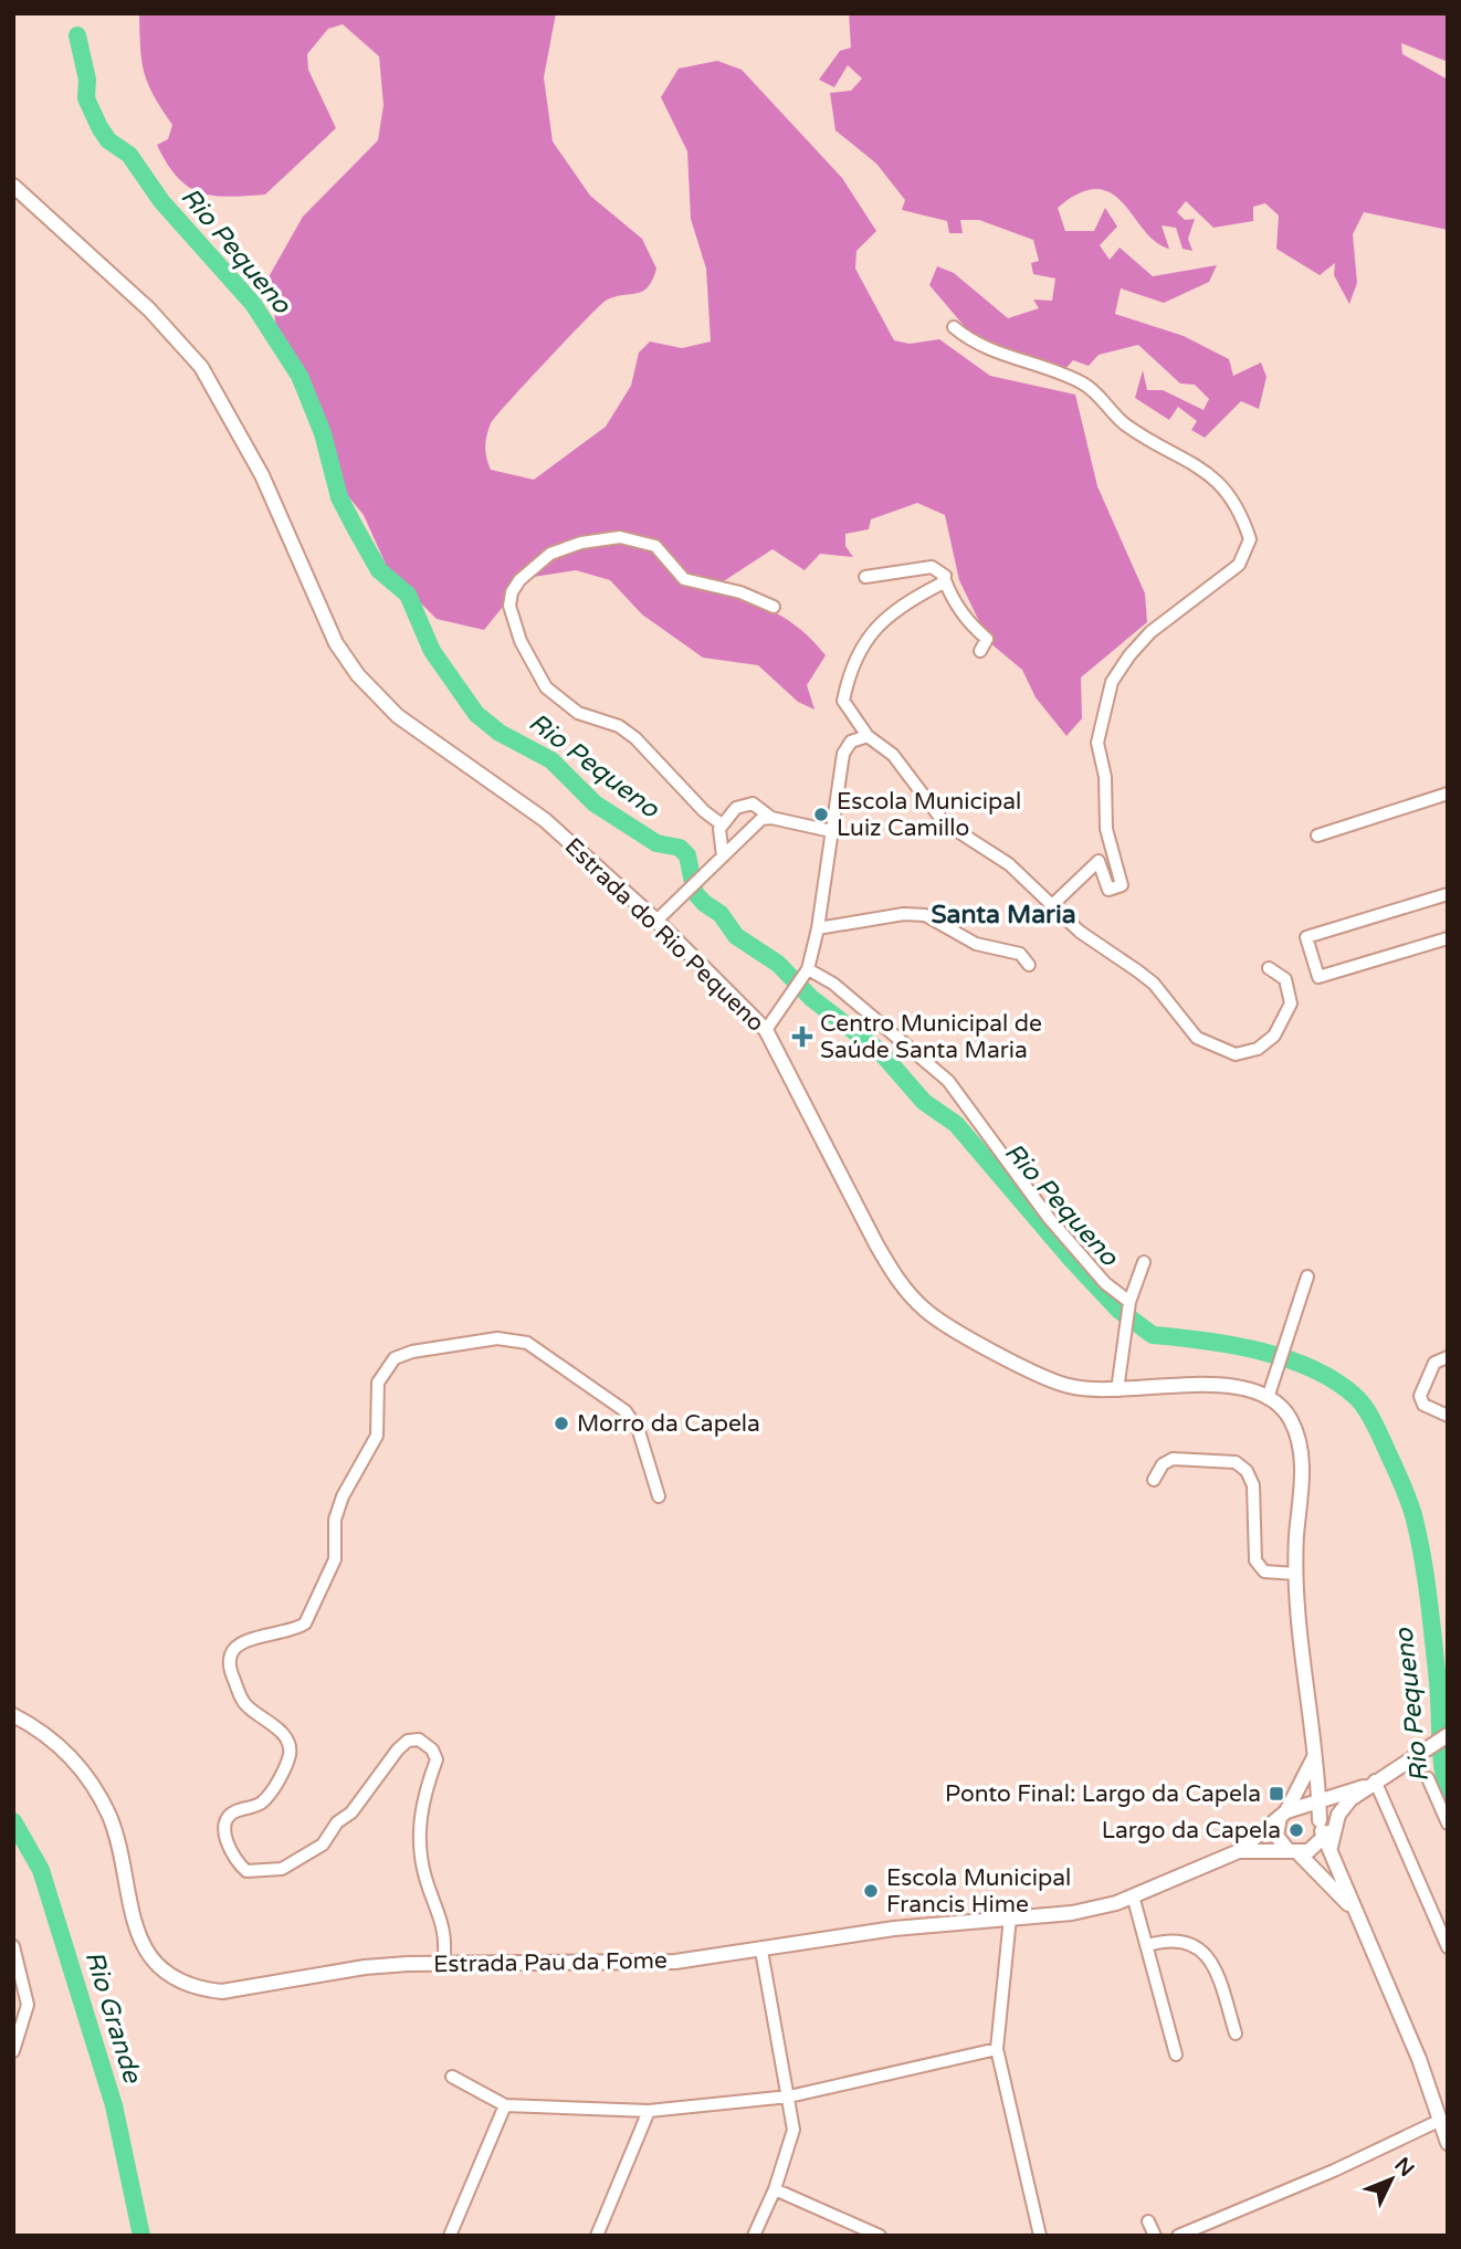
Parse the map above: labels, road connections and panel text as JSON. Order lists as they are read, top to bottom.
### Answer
{
  "streets": {
    "street": ["Estrada do Rio Pequeno", "Estrada Pau da Fome"]
  },
  "districts": ["Santa Maria"],
  "water": ["Rio Pequeno", "Rio Grande"],
  "places": {
    "other": [
      "Escola Municipal Luiz Camillo",
      "Morro da Capela",
      "Largo da Capela",
      "Escola Municipal Francis Hime"
    ],
    "health": ["Centro Municipal de Saúde Santa Maria"],
    "transit": ["Ponto Final: Largo da Capela"]
  },
  "north": "top right"
}
